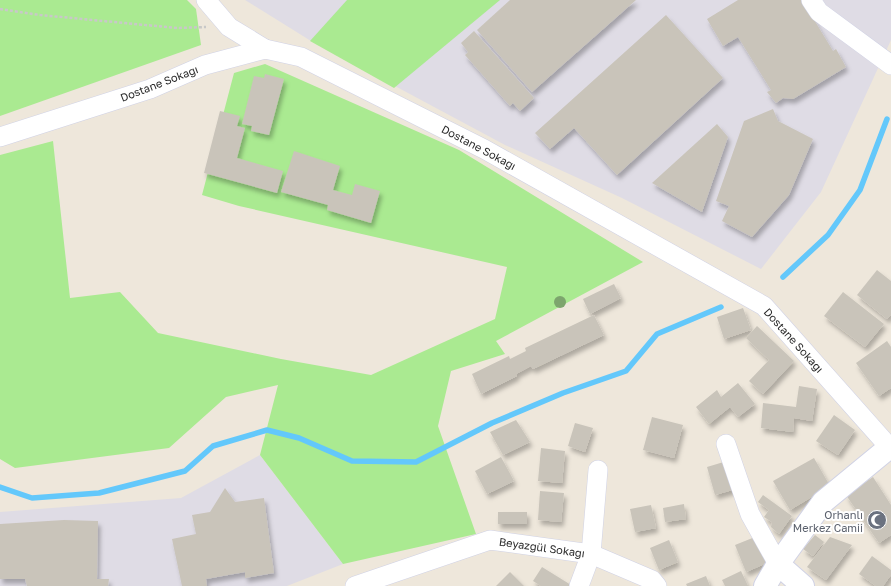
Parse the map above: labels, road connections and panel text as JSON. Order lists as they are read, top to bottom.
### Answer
{
  "streets": {
    "street": ["Dostane Sokağı", "Beyazgül Sokağı"]
  },
  "places": {
    "mosque": ["Orhanlı Merkez Camii"]
  }
}
